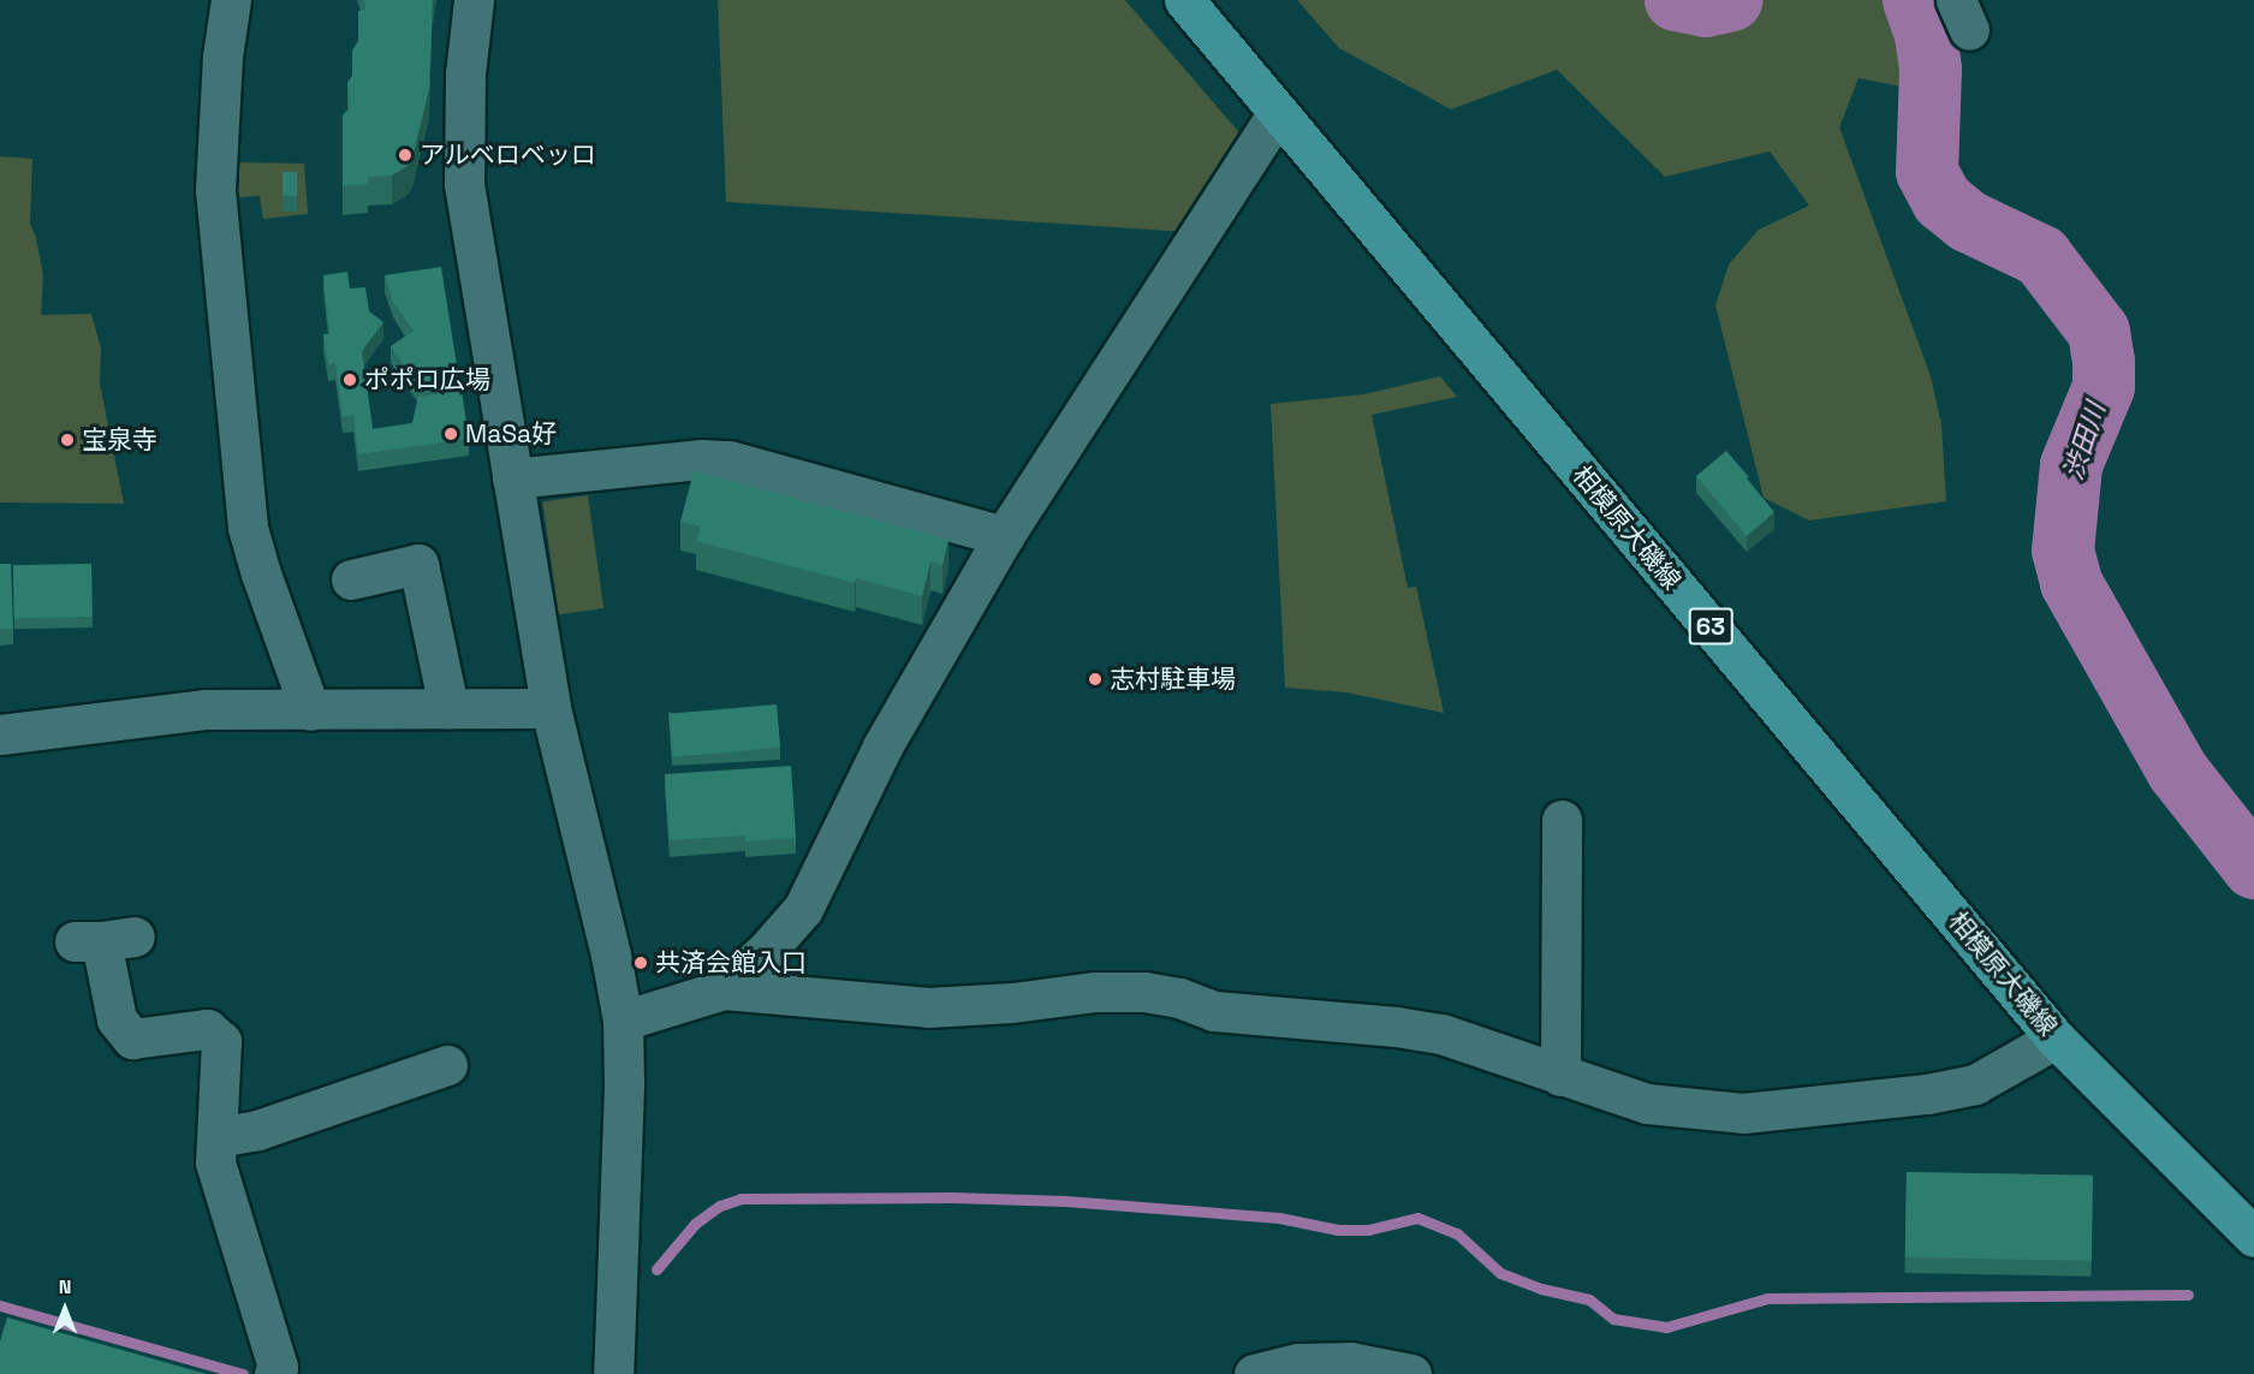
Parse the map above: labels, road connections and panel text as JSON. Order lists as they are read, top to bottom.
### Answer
{
  "streets": {
    "main road": ["相模原大磯線", "63"]
  },
  "water": ["渋田川"],
  "places": [
    "アルベロベッロ",
    "ポポロ広場",
    "MaSa好",
    "宝泉寺",
    "志村駐車場",
    "共済会館入口"
  ],
  "north": "top"
}
